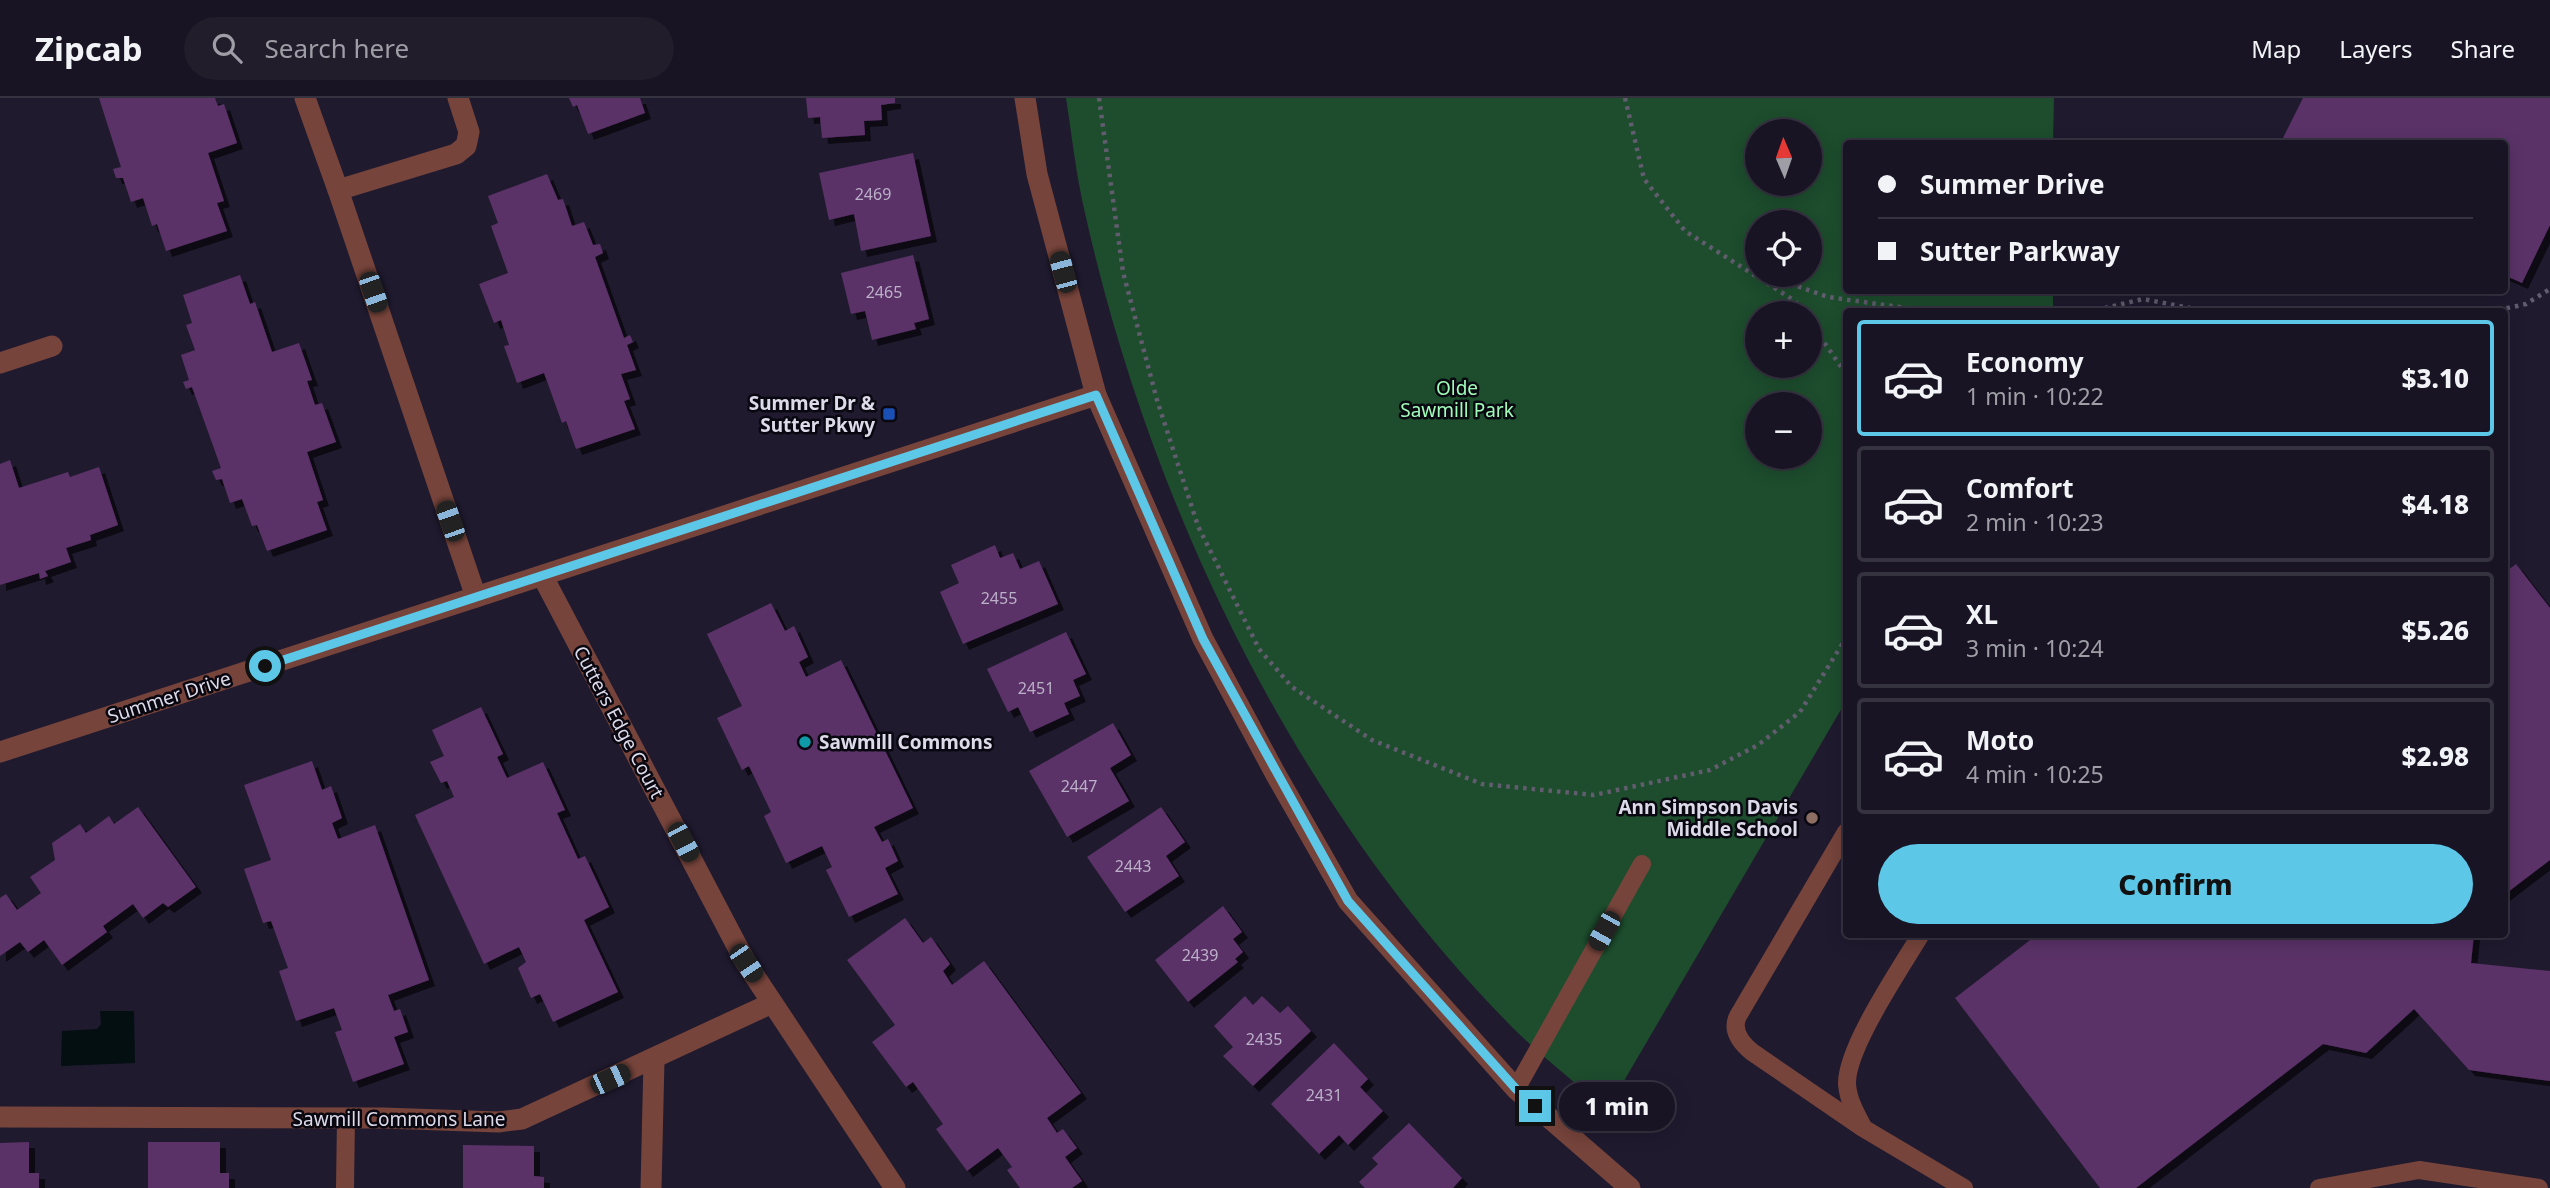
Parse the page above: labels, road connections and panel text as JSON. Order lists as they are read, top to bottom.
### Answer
{
  "streets": {
    "street": ["Summer Drive", "Cutters Edge Court", "Sawmill Commons Lane"]
  },
  "crossings": [
    ["Summer Drive", "Cutters Edge Court"],
    ["Cutters Edge Court", "Sawmill Commons Lane"]
  ],
  "parks": ["Olde Sawmill Park"],
  "places": {
    "transit": ["Summer Dr & Sutter Pkwy"],
    "other": ["Sawmill Commons", "Ann Simpson Davis Middle School"]
  },
  "house_numbers": [
    "2469",
    "2465",
    "2455",
    "2451",
    "2447",
    "2443",
    "2439",
    "2435",
    "2431"
  ],
  "north": "top",
  "page": {
    "header": "Zipcab",
    "search": "Search here",
    "nav": ["Map", "Layers", "Share"],
    "map_buttons": ["+", "−"],
    "banner": ["Summer Drive", "Sutter Parkway"],
    "list": [
      {
        "name": "Economy",
        "note": "1 min · 10:22",
        "value": "$3.10"
      },
      {
        "name": "Comfort",
        "note": "2 min · 10:23",
        "value": "$4.18"
      },
      {
        "name": "XL",
        "note": "3 min · 10:24",
        "value": "$5.26"
      },
      {
        "name": "Moto",
        "note": "4 min · 10:25",
        "value": "$2.98"
      }
    ],
    "buttons": "Confirm",
    "bubble": "1 min"
  }
}
